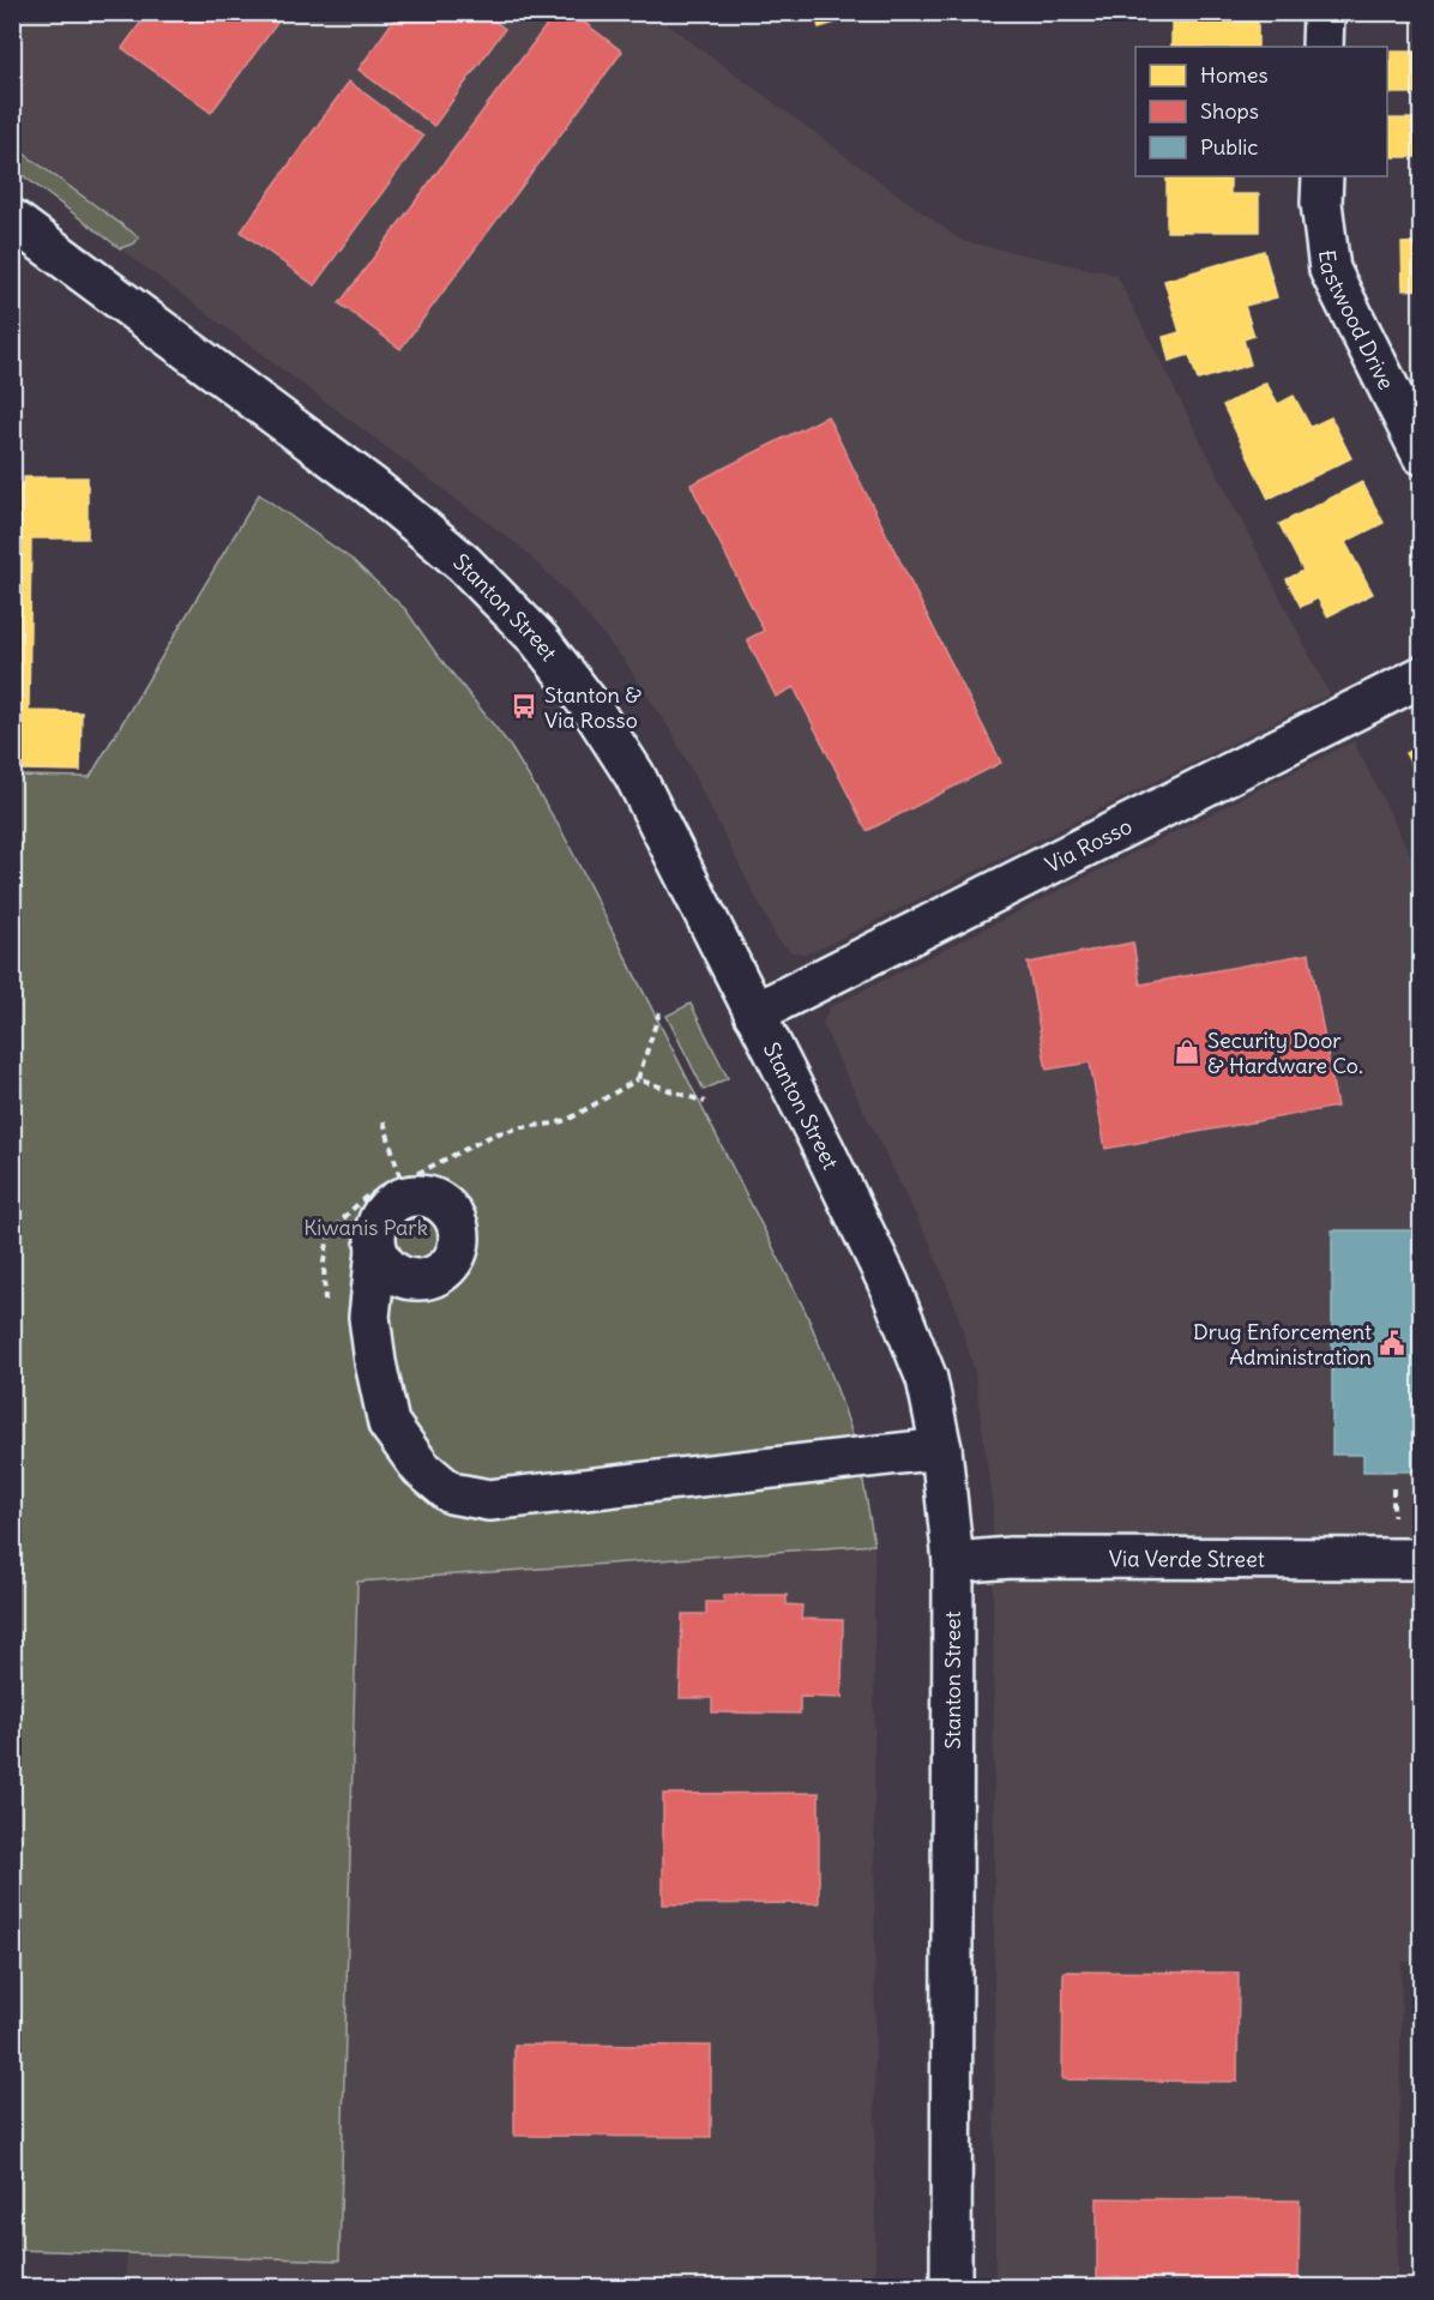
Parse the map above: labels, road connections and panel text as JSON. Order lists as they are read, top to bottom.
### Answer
{
  "streets": {
    "street": [
      "Eastwood Drive",
      "Stanton Street",
      "Via Rosso",
      "Via Verde Street"
    ]
  },
  "crossings": [
    ["Stanton Street", "Via Rosso"],
    ["Stanton Street", "Via Verde Street"]
  ],
  "parks": ["Kiwanis Park"],
  "places": {
    "bus stop": ["Stanton & Via Rosso"],
    "shop": ["Security Door & Hardware Co."],
    "public building": ["Drug Enforcement Administration"]
  },
  "legend": ["Homes", "Shops", "Public"]
}
